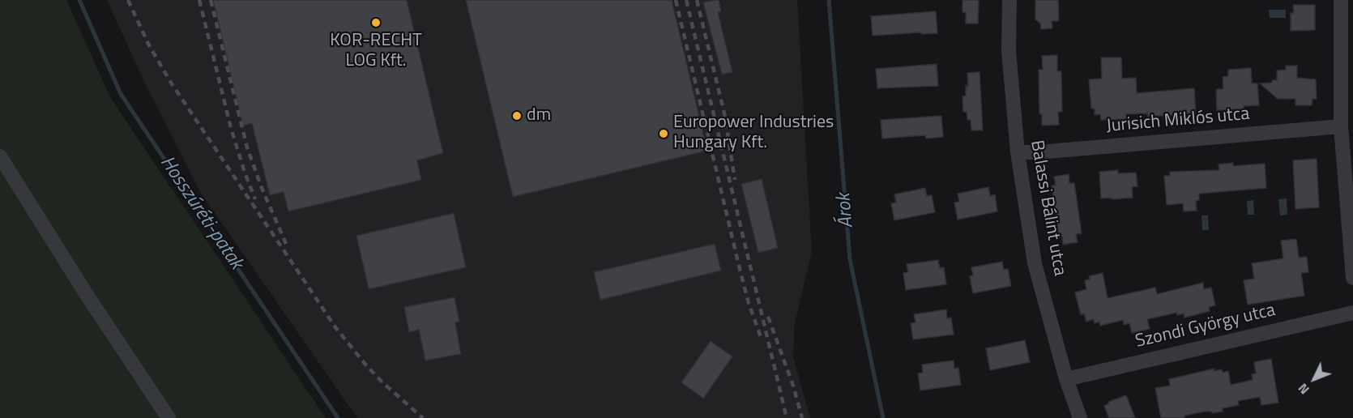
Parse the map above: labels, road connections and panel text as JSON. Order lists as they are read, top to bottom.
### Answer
{
  "streets": {
    "street": ["Jurisich Miklós utca", "Balassi Bálint utca", "Szondi György utca"]
  },
  "crossings": [
    ["Jurisich Miklós utca", "Balassi Bálint utca"],
    ["Balassi Bálint utca", "Szondi György utca"]
  ],
  "water": ["Árok", "Hosszúréti-patak"],
  "places": ["KOR-RECHT LOG Kft.", "dm", "Europower Industries Hungary Kft."],
  "north": "bottom left"
}
